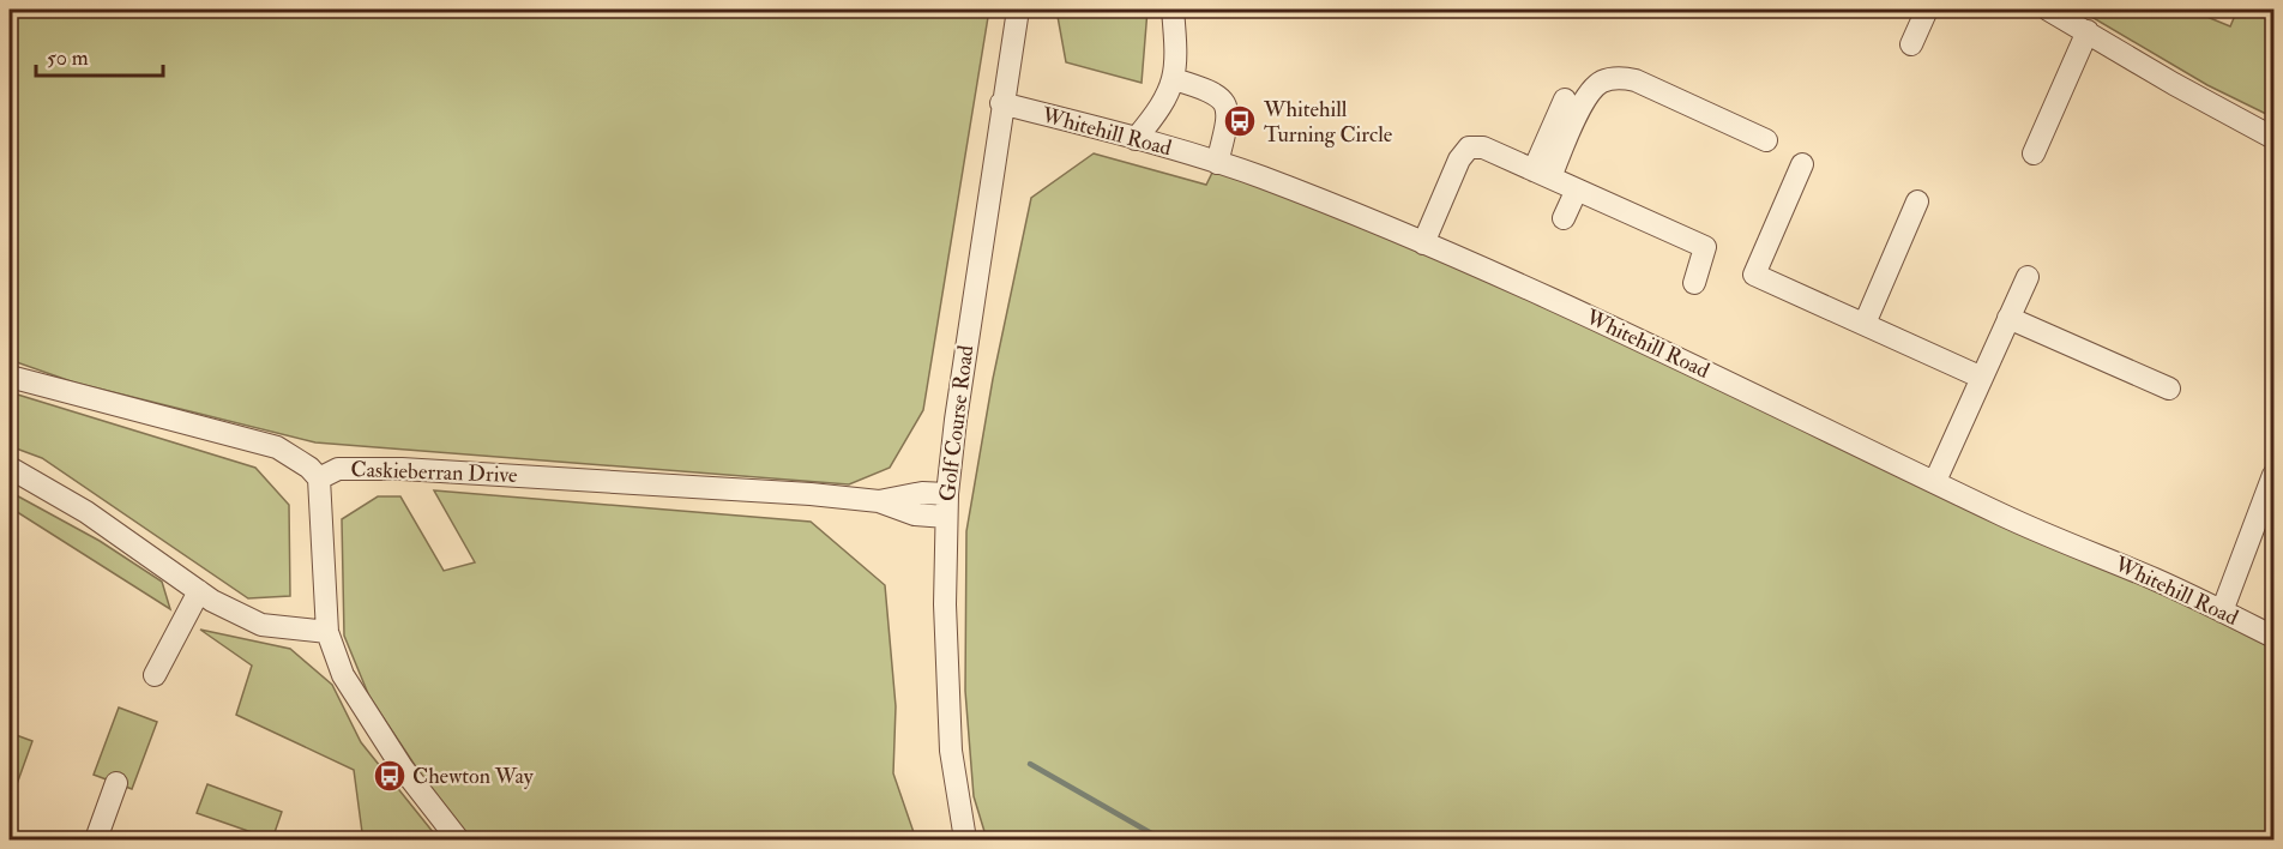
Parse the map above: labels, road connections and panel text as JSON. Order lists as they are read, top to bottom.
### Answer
{
  "streets": {
    "street": ["Whitehill Road", "Golf Course Road", "Caskieberran Drive"]
  },
  "crossings": [
    ["Whitehill Road", "Golf Course Road"],
    ["Golf Course Road", "Caskieberran Drive"]
  ],
  "places": {
    "bus stop": ["Whitehill Turning Circle", "Chewton Way"]
  },
  "scale_bar": "50 m"
}
